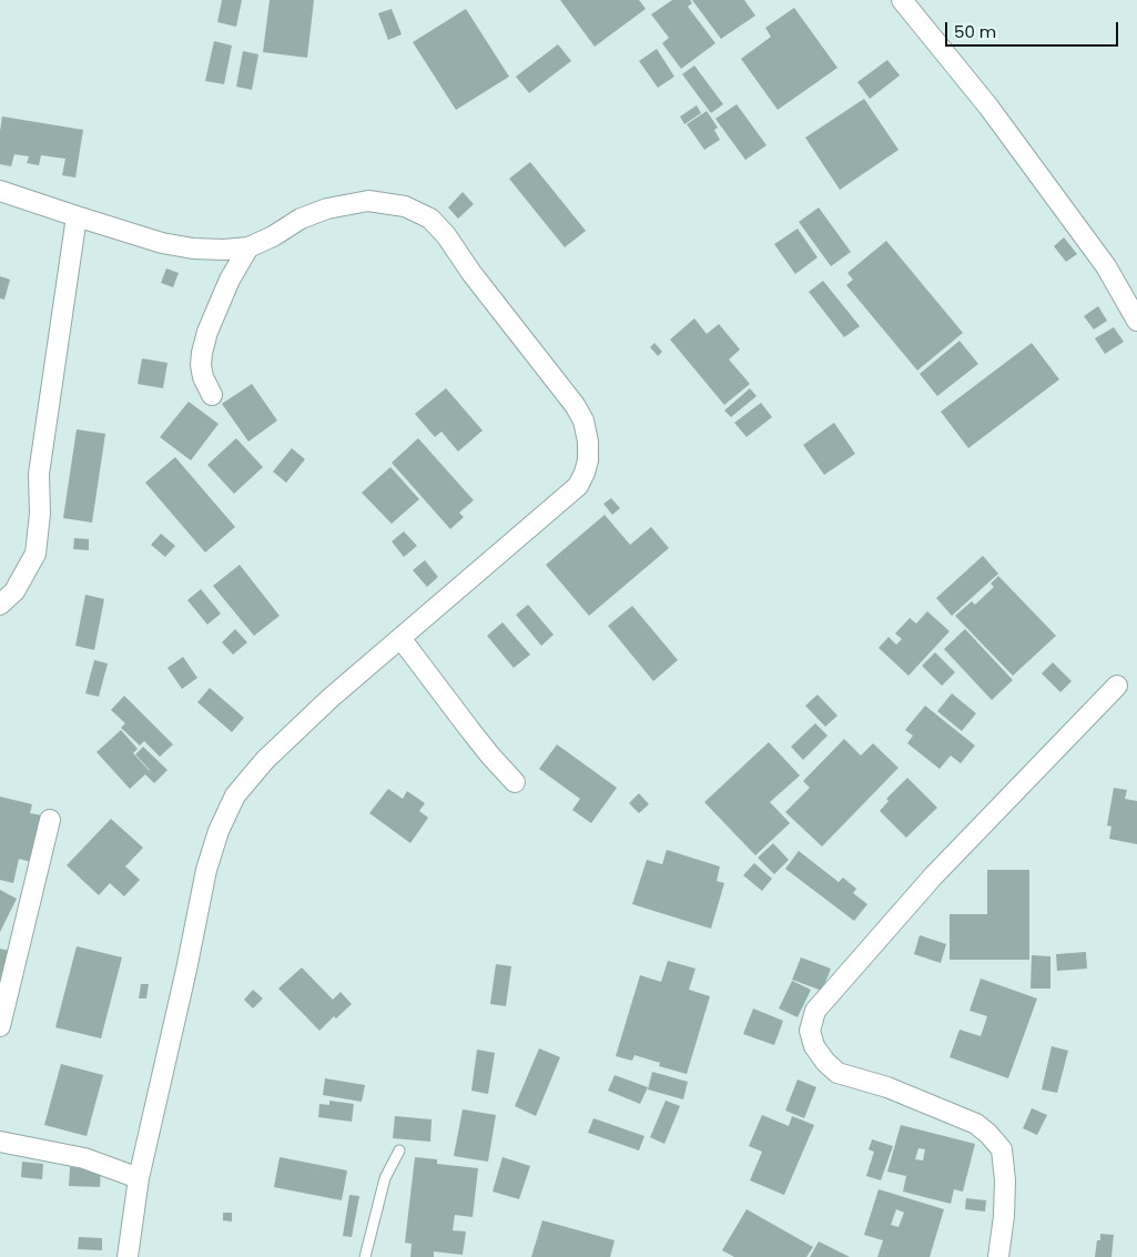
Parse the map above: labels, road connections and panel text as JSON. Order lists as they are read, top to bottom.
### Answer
{
  "scale_bar": "50 m"
}
